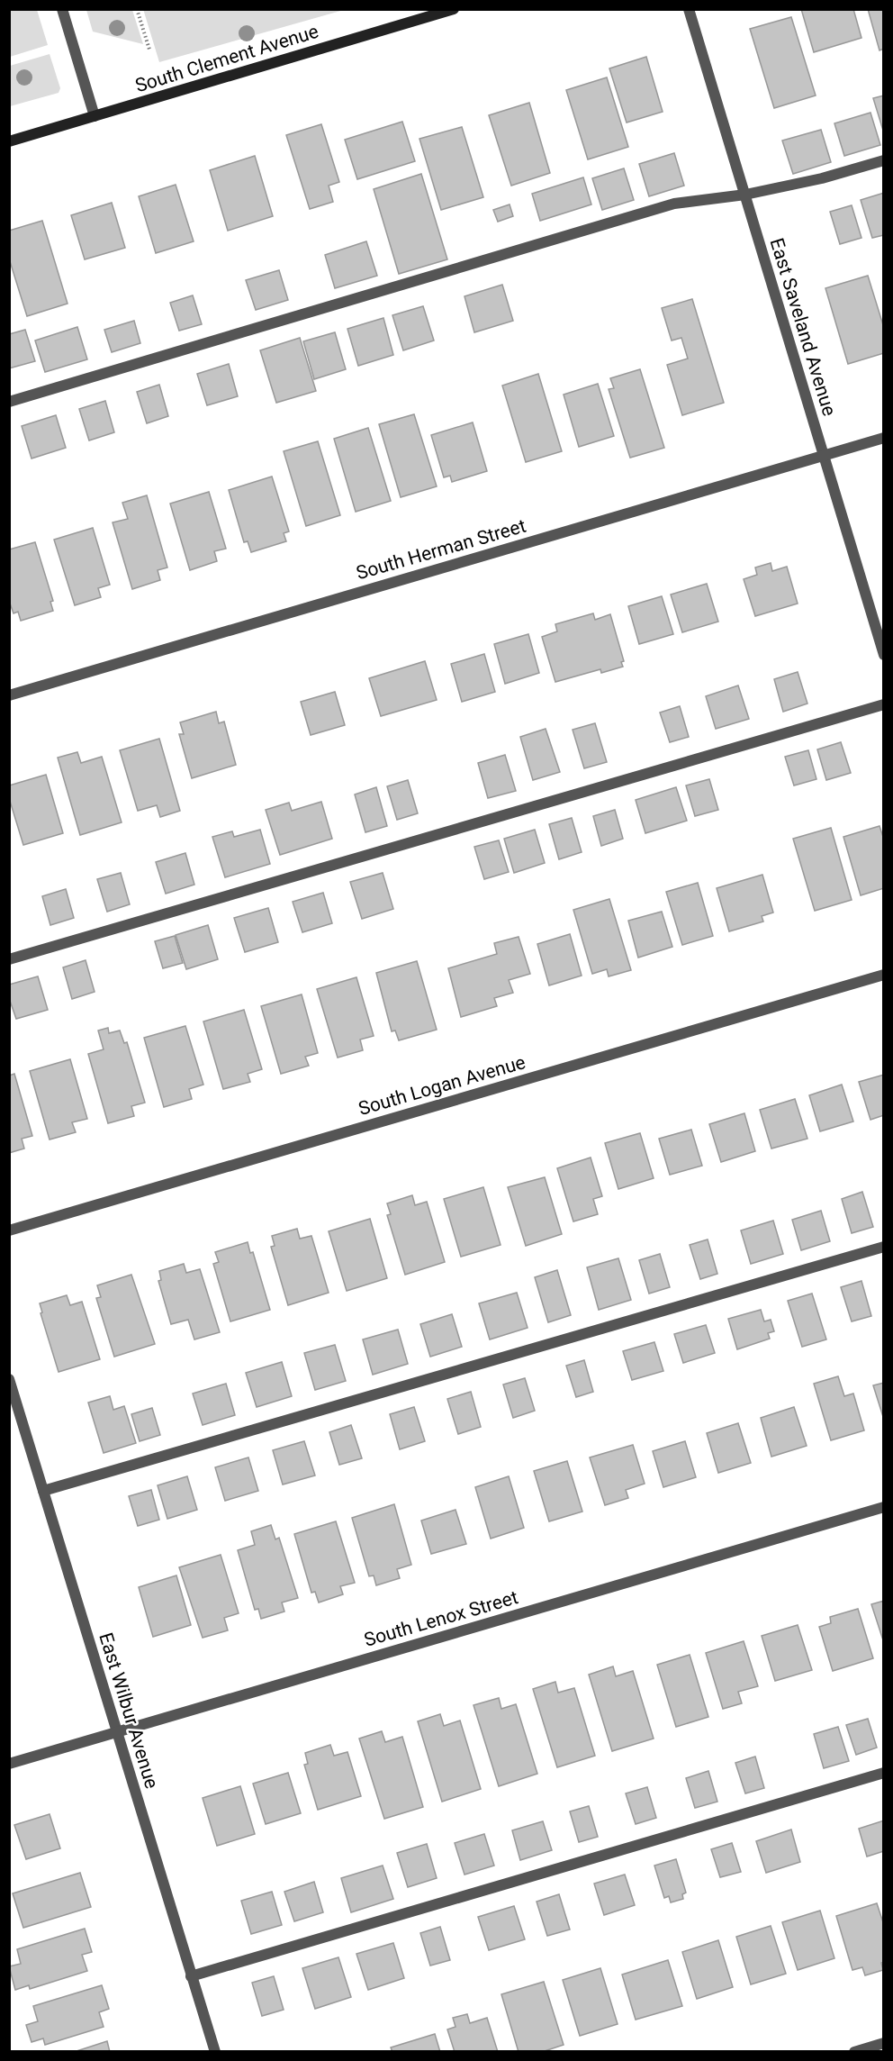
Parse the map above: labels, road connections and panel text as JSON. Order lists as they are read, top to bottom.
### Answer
{
  "streets": {
    "street": [
      "South Clement Avenue",
      "East Saveland Avenue",
      "South Herman Street",
      "South Logan Avenue",
      "South Lenox Street",
      "East Wilbur Avenue"
    ]
  },
  "crossings": [
    ["East Saveland Avenue", "South Herman Street"],
    ["South Lenox Street", "East Wilbur Avenue"]
  ]
}
